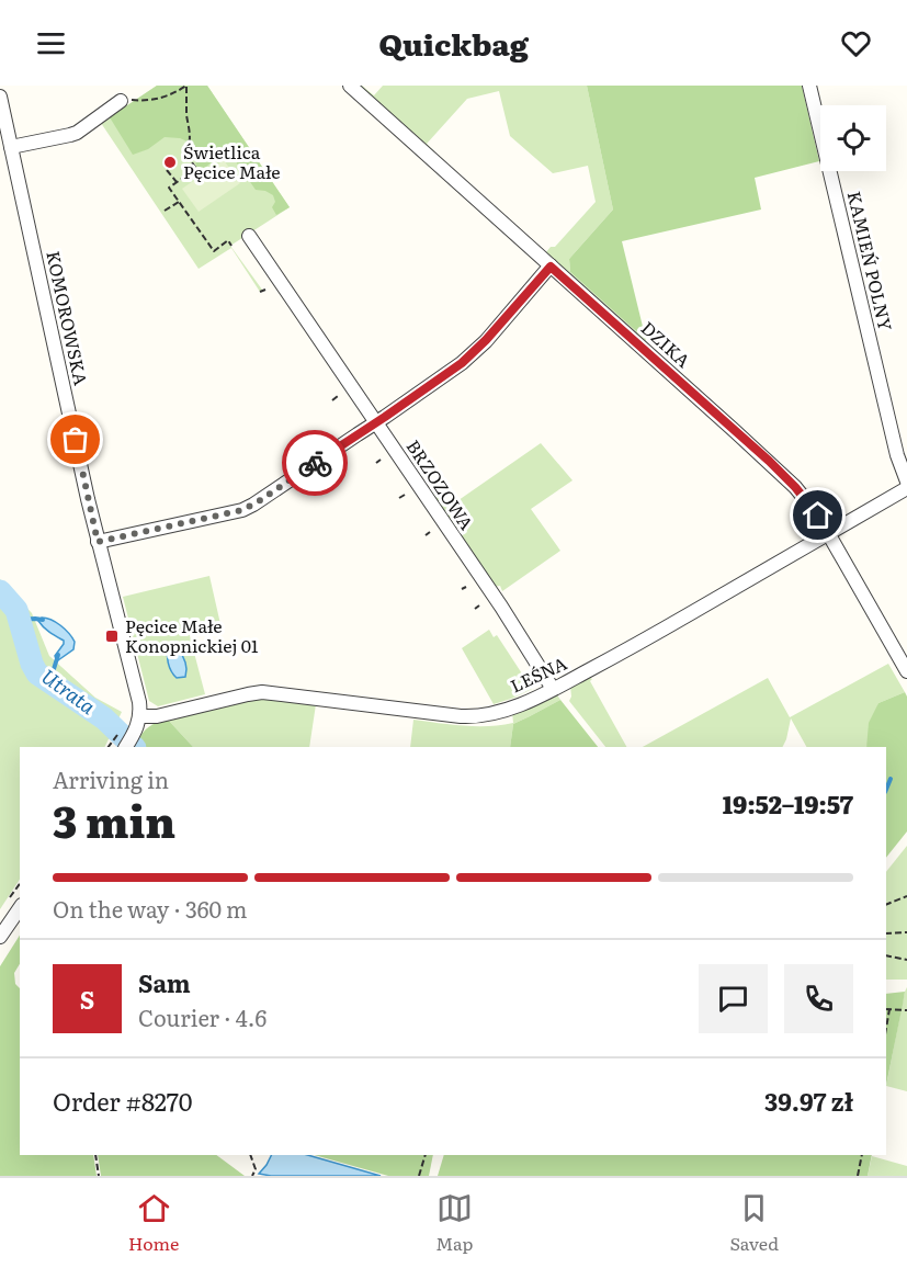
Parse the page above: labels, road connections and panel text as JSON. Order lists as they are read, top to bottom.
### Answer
{
  "streets": {
    "street": [
      "KAMIEŃ POLNY",
      "KOMOROWSKA",
      "DZIKA",
      "BRZOZOWA",
      "LEŚNA"
    ]
  },
  "crossings": [
    ["KOMOROWSKA", "LEŚNA"],
    ["DZIKA", "LEŚNA"],
    ["BRZOZOWA", "LEŚNA"]
  ],
  "water": ["Utrata"],
  "places": {
    "other": ["Świetlica Pęcice Małe"],
    "transit": ["Pęcice Małe Konopnickiej 01"]
  },
  "page": {
    "header": "Quickbag",
    "heading": ["3 min", "Arriving in", "19:52–19:57"],
    "panel": [
      "Sam",
      "Courier · 4.6",
      "Order #8270",
      "39.97 zł"
    ],
    "bar": "On the way · 360 m",
    "round": "S",
    "tabs": ["Home", "Map", "Saved"]
  }
}
